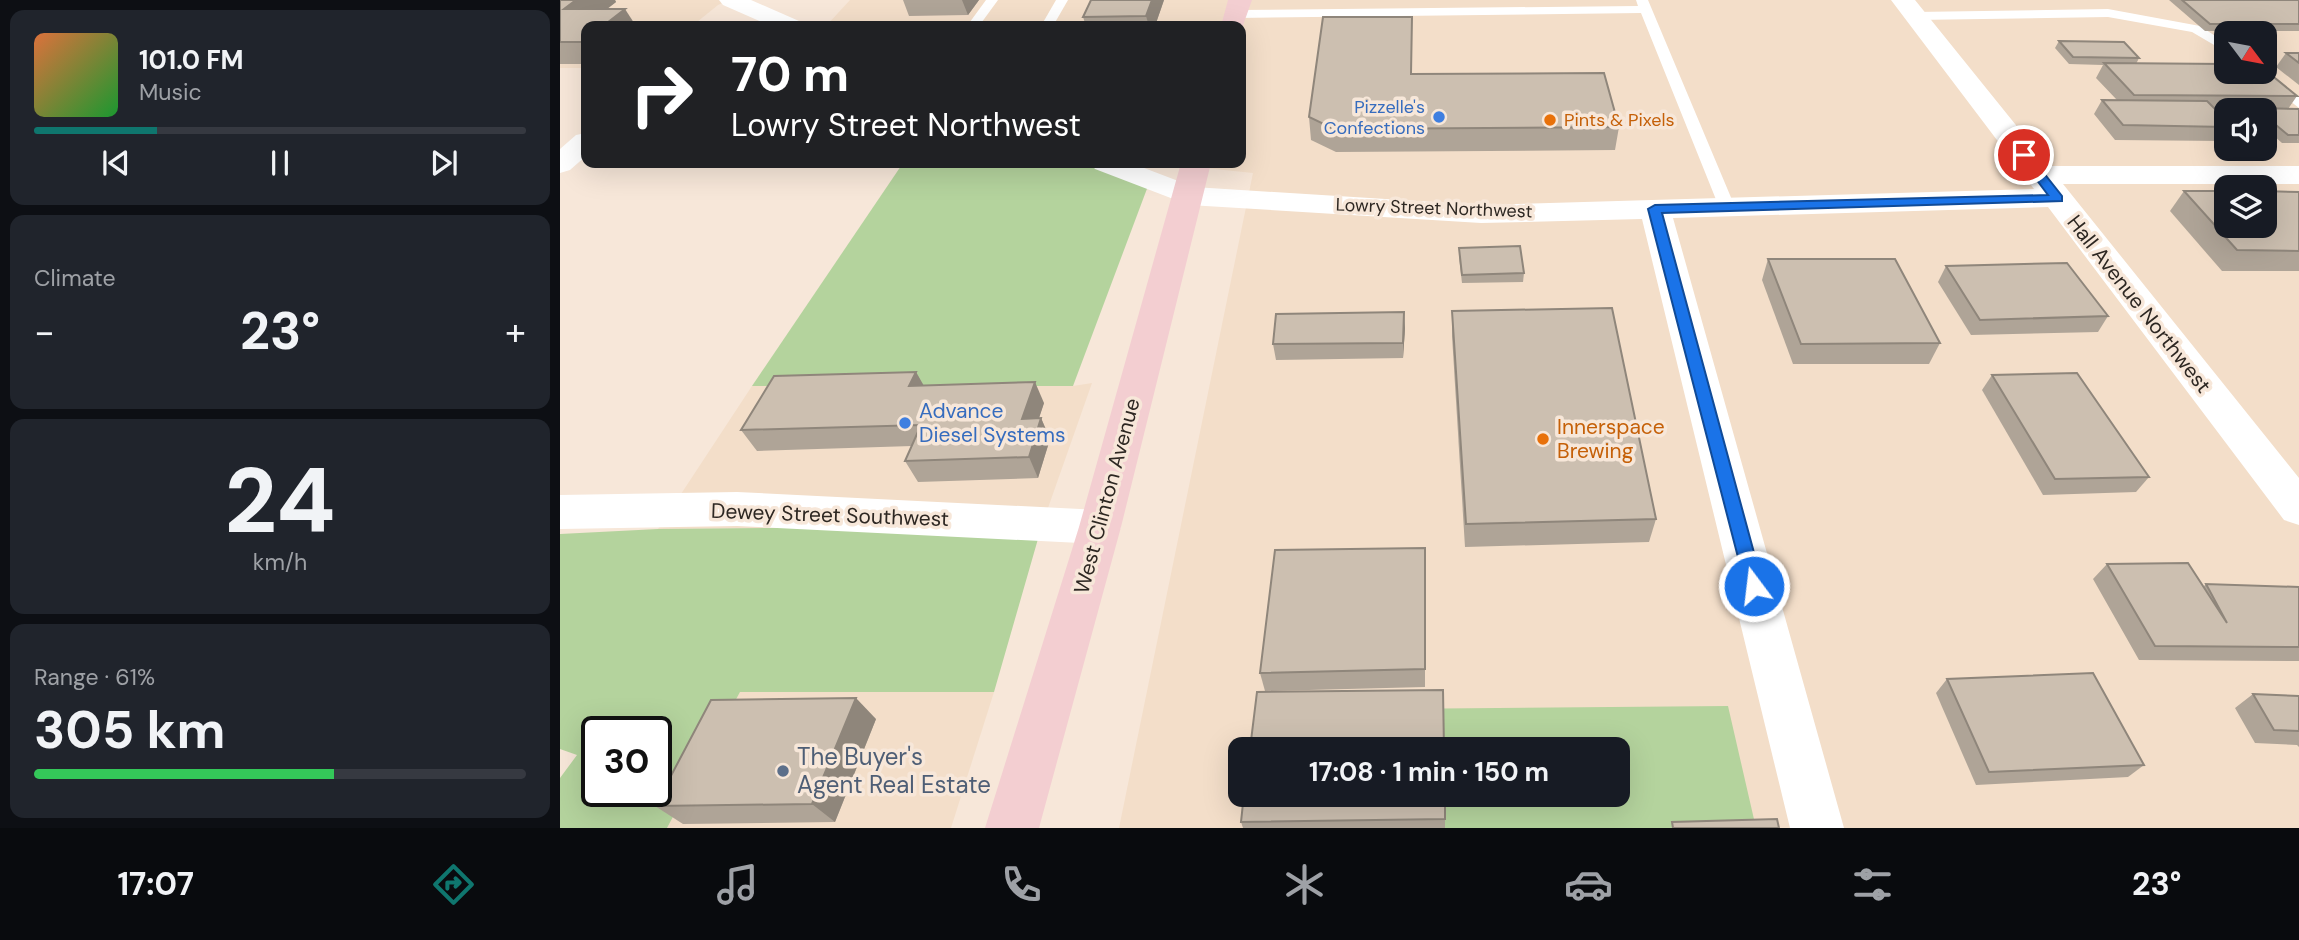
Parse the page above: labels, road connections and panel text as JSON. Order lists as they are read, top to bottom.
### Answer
{
  "streets": {
    "street": [
      "Lowry Street Northwest",
      "Hall Avenue Northwest",
      "West Clinton Avenue",
      "Dewey Street Southwest"
    ]
  },
  "crossings": [
    ["Lowry Street Northwest", "Hall Avenue Northwest"],
    ["Lowry Street Northwest", "West Clinton Avenue"],
    ["West Clinton Avenue", "Dewey Street Southwest"]
  ],
  "places": [
    "Pizzelle's Confections",
    "Pints & Pixels",
    "Advance Diesel Systems",
    "Innerspace Brewing",
    "The Buyer's Agent Real Estate"
  ],
  "north": "bottom right",
  "page": {
    "turn": ["70 m", "Lowry Street Northwest"],
    "song": ["101.0 FM", "Music"],
    "tile": [
      "Climate",
      ["24", "km/h"],
      ["Range · 61%", "305 km"]
    ],
    "heat": ["−", "23°", "+"],
    "limit": "30",
    "trip": "17:08 · 1 min · 150 m",
    "tabs": ["17:07", "23°"]
  }
}
